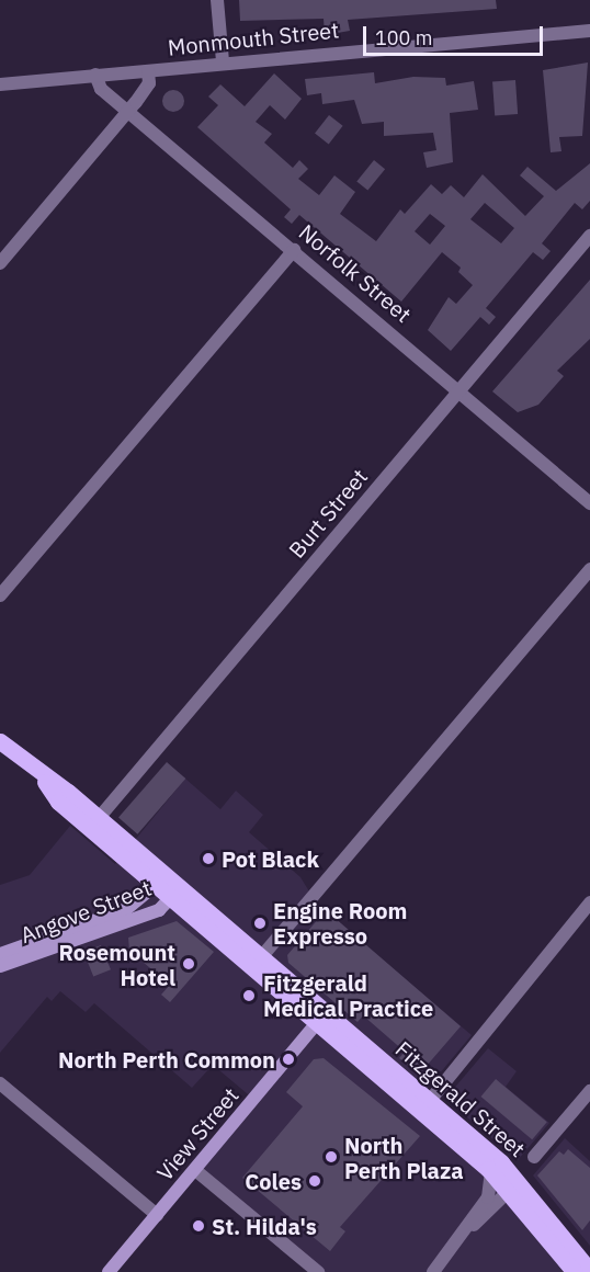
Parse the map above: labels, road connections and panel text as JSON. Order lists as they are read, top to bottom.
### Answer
{
  "streets": {
    "main road": ["Angove Street", "Fitzgerald Street", "View Street"],
    "street": ["Monmouth Street", "Norfolk Street", "Burt Street"]
  },
  "crossings": [
    ["Monmouth Street", "Norfolk Street"],
    ["Norfolk Street", "Burt Street"],
    ["Burt Street", "Fitzgerald Street"],
    ["Angove Street", "Fitzgerald Street"],
    ["Fitzgerald Street", "View Street"]
  ],
  "places": [
    "Pot Black",
    "Engine Room Expresso",
    "Rosemount Hotel",
    "Fitzgerald Medical Practice",
    "North Perth Common",
    "North Perth Plaza",
    "Coles",
    "St. Hilda's"
  ],
  "scale_bar": "100 m"
}
